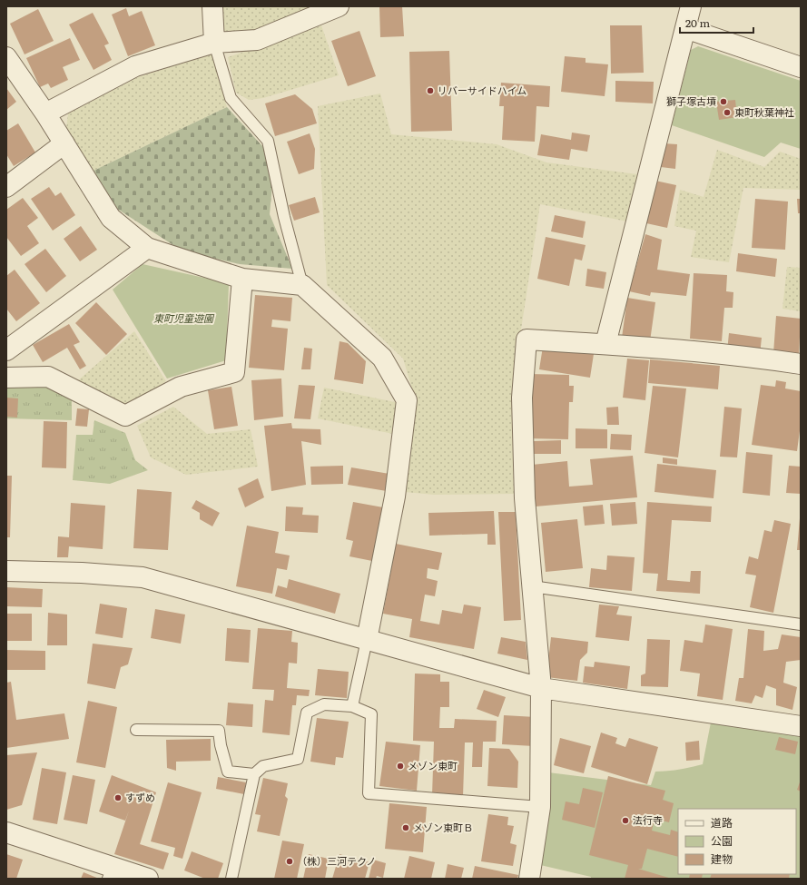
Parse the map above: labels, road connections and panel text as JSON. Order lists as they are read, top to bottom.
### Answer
{
  "parks": ["東町児童遊園"],
  "places": [
    "リバーサイドハイム",
    "獅子塚古墳",
    "東町秋葉神社",
    "メゾン東町",
    "すずめ",
    "法行寺",
    "メゾン東町Ｂ",
    "（株）三河テクノ"
  ],
  "legend": ["道路", "公園", "建物"],
  "scale_bar": "20 m"
}
